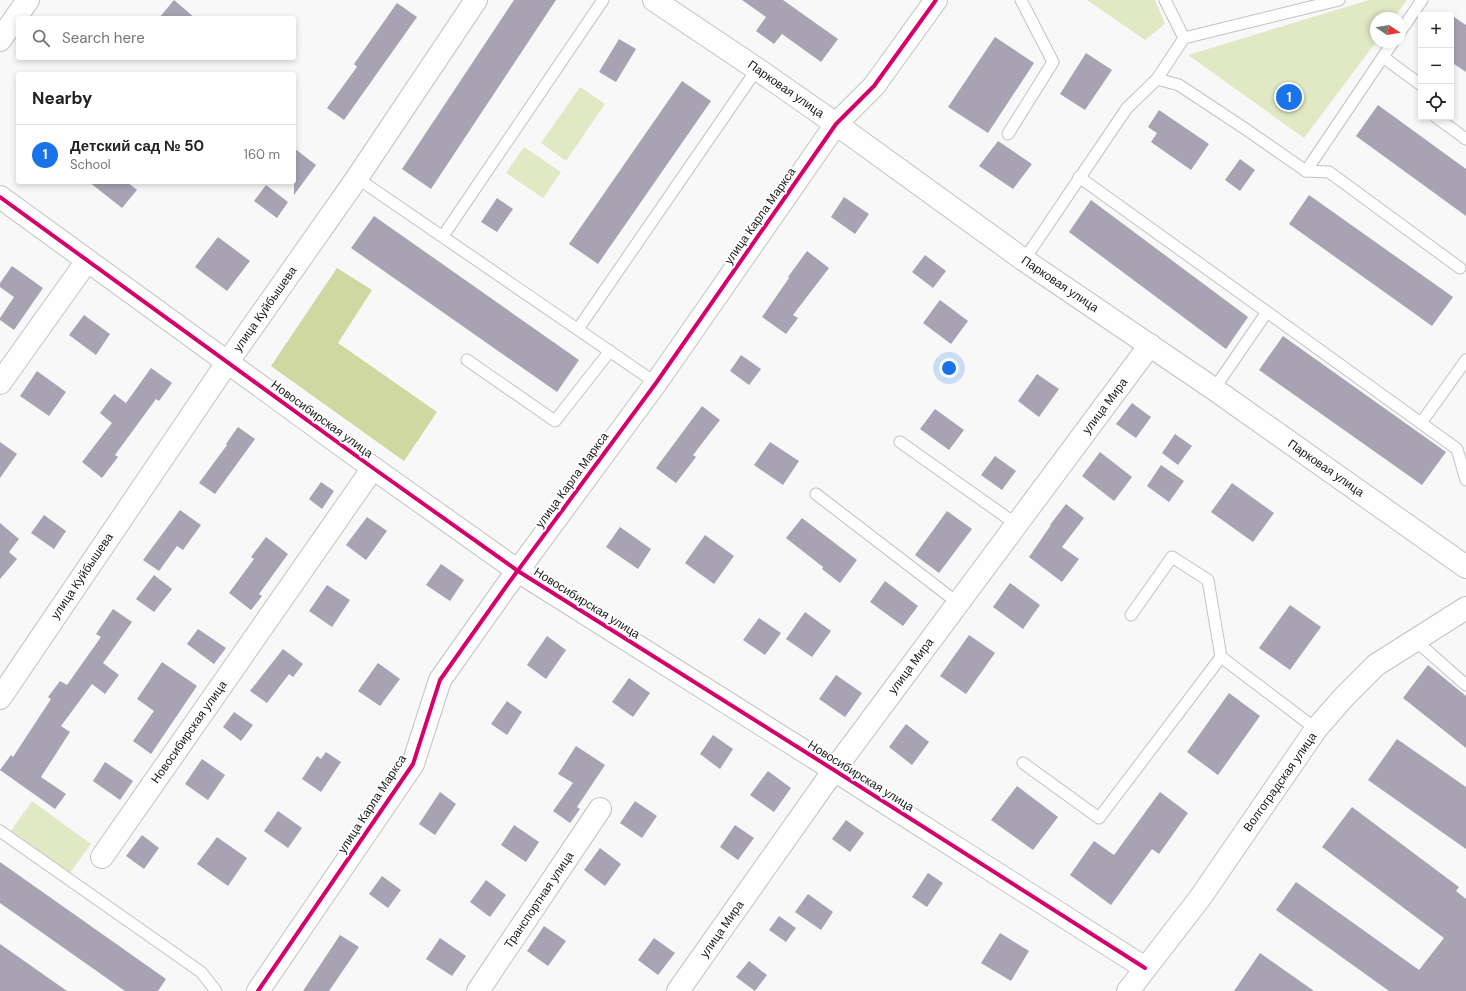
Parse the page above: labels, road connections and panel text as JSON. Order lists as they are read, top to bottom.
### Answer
{
  "streets": {
    "street": [
      "Парковая улица",
      "улица Карла Маркса",
      "улица Куйбышева",
      "улица Мира",
      "Новосибирская улица",
      "Волгоградская улица",
      "Транспортная улица"
    ]
  },
  "crossings": [
    ["Парковая улица", "улица Карла Маркса"],
    ["Парковая улица", "улица Мира"],
    ["улица Карла Маркса", "Новосибирская улица"],
    ["улица Куйбышева", "Новосибирская улица"],
    ["улица Мира", "Новосибирская улица"],
    ["Новосибирская улица", "Волгоградская улица"]
  ],
  "north": "right",
  "page": {
    "map_buttons": ["+", "−"],
    "search": "Search here",
    "heading": "Nearby",
    "pins": "1",
    "list": [
      {
        "mark": "1",
        "name": "Детский сад № 50",
        "note": "School",
        "value": "160 m"
      }
    ]
  }
}
